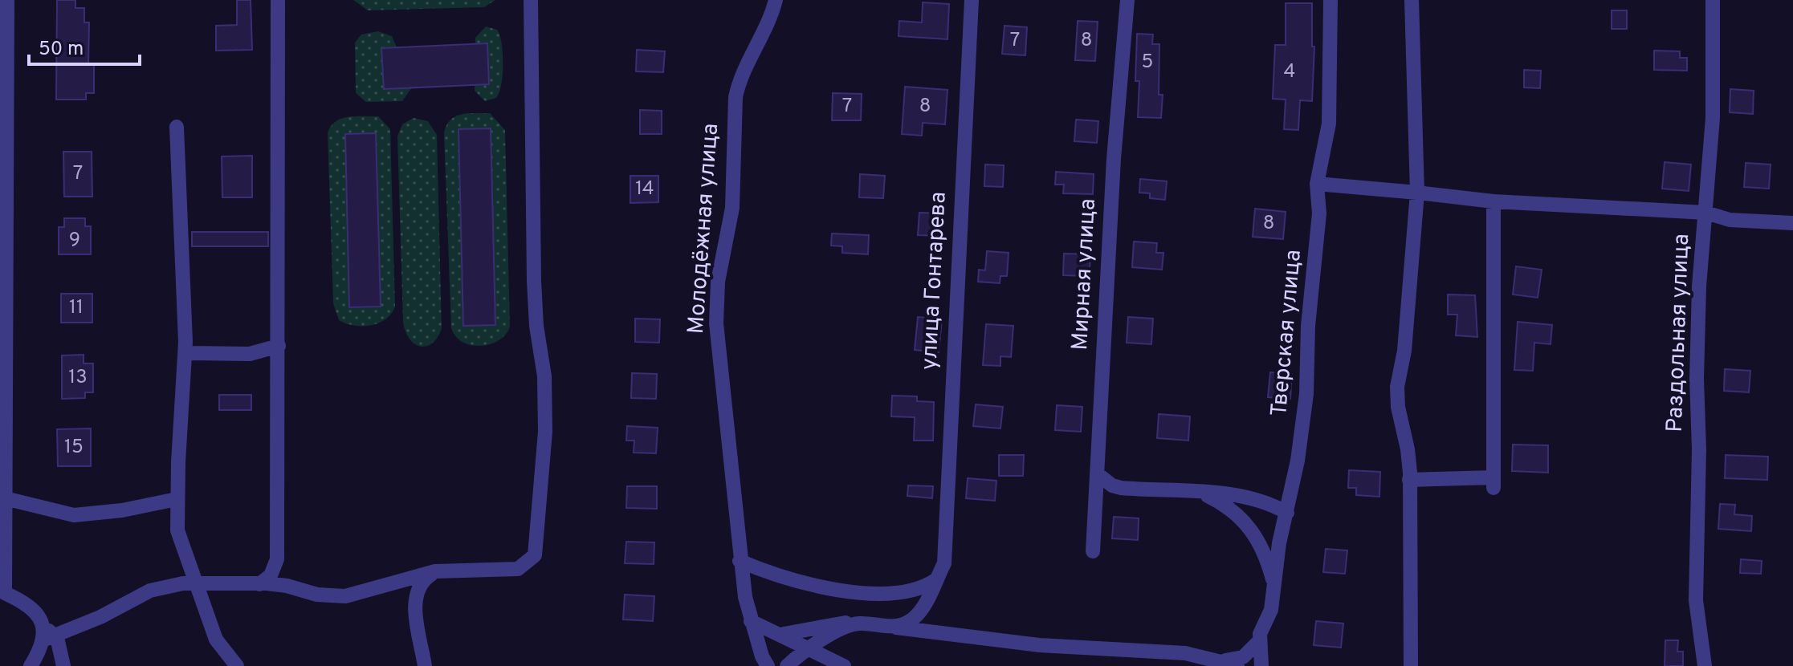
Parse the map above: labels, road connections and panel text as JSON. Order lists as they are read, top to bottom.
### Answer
{
  "streets": {
    "street": [
      "Молодёжная улица",
      "Мирная улица",
      "улица Гонтарева",
      "Тверская улица",
      "Раздольная улица"
    ]
  },
  "house_numbers": [
    "7",
    "8",
    "5",
    "4",
    "7",
    "8",
    "7",
    "14",
    "8",
    "9",
    "11",
    "13",
    "15"
  ],
  "scale_bar": "50 m"
}
